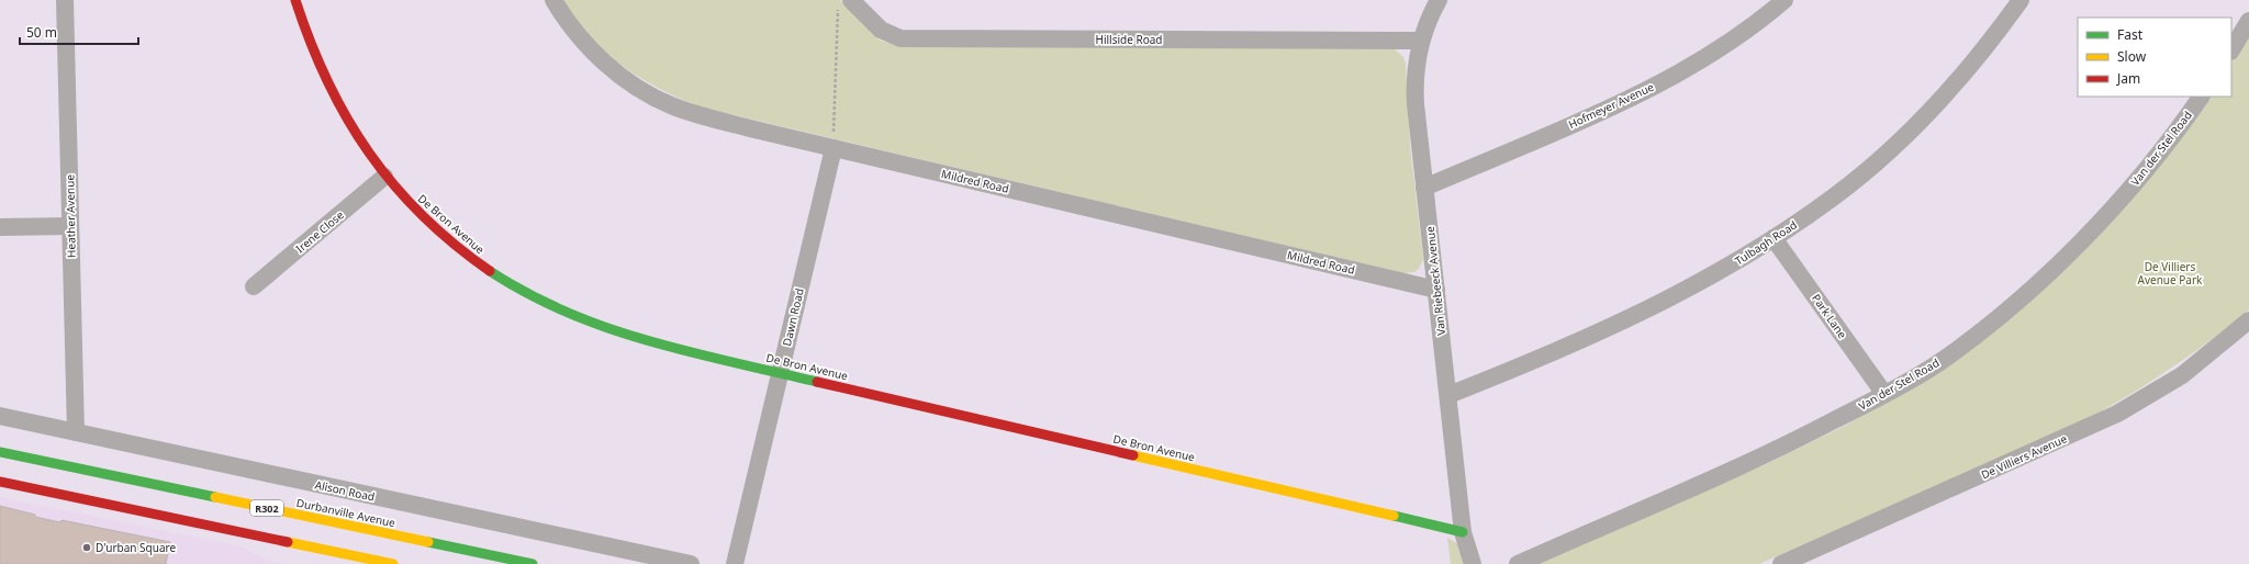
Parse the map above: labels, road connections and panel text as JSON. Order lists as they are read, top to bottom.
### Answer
{
  "streets": {
    "street": [
      "Hillside Road",
      "Hofmeyer Avenue",
      "Van der Stel Road",
      "Mildred Road",
      "Heather Avenue",
      "De Bron Avenue",
      "Irene Close",
      "Tulbagh Road",
      "Van Riebeeck Avenue",
      "Park Lane",
      "Dawn Road",
      "De Villiers Avenue",
      "Alison Road",
      "R302",
      "Durbanville Avenue"
    ]
  },
  "crossings": [
    ["Hillside Road", "Van Riebeeck Avenue"],
    ["Hofmeyer Avenue", "Van Riebeeck Avenue"],
    ["Van der Stel Road", "Park Lane"],
    ["Mildred Road", "Van Riebeeck Avenue"],
    ["Mildred Road", "Dawn Road"],
    ["Heather Avenue", "Alison Road"],
    ["De Bron Avenue", "Irene Close"],
    ["De Bron Avenue", "Van Riebeeck Avenue"],
    ["De Bron Avenue", "Dawn Road"],
    ["Tulbagh Road", "Van Riebeeck Avenue"],
    ["Tulbagh Road", "Park Lane"]
  ],
  "parks": ["De Villiers Avenue Park"],
  "places": ["D'urban Square"],
  "legend": ["Fast", "Slow", "Jam"],
  "scale_bar": "50 m"
}
